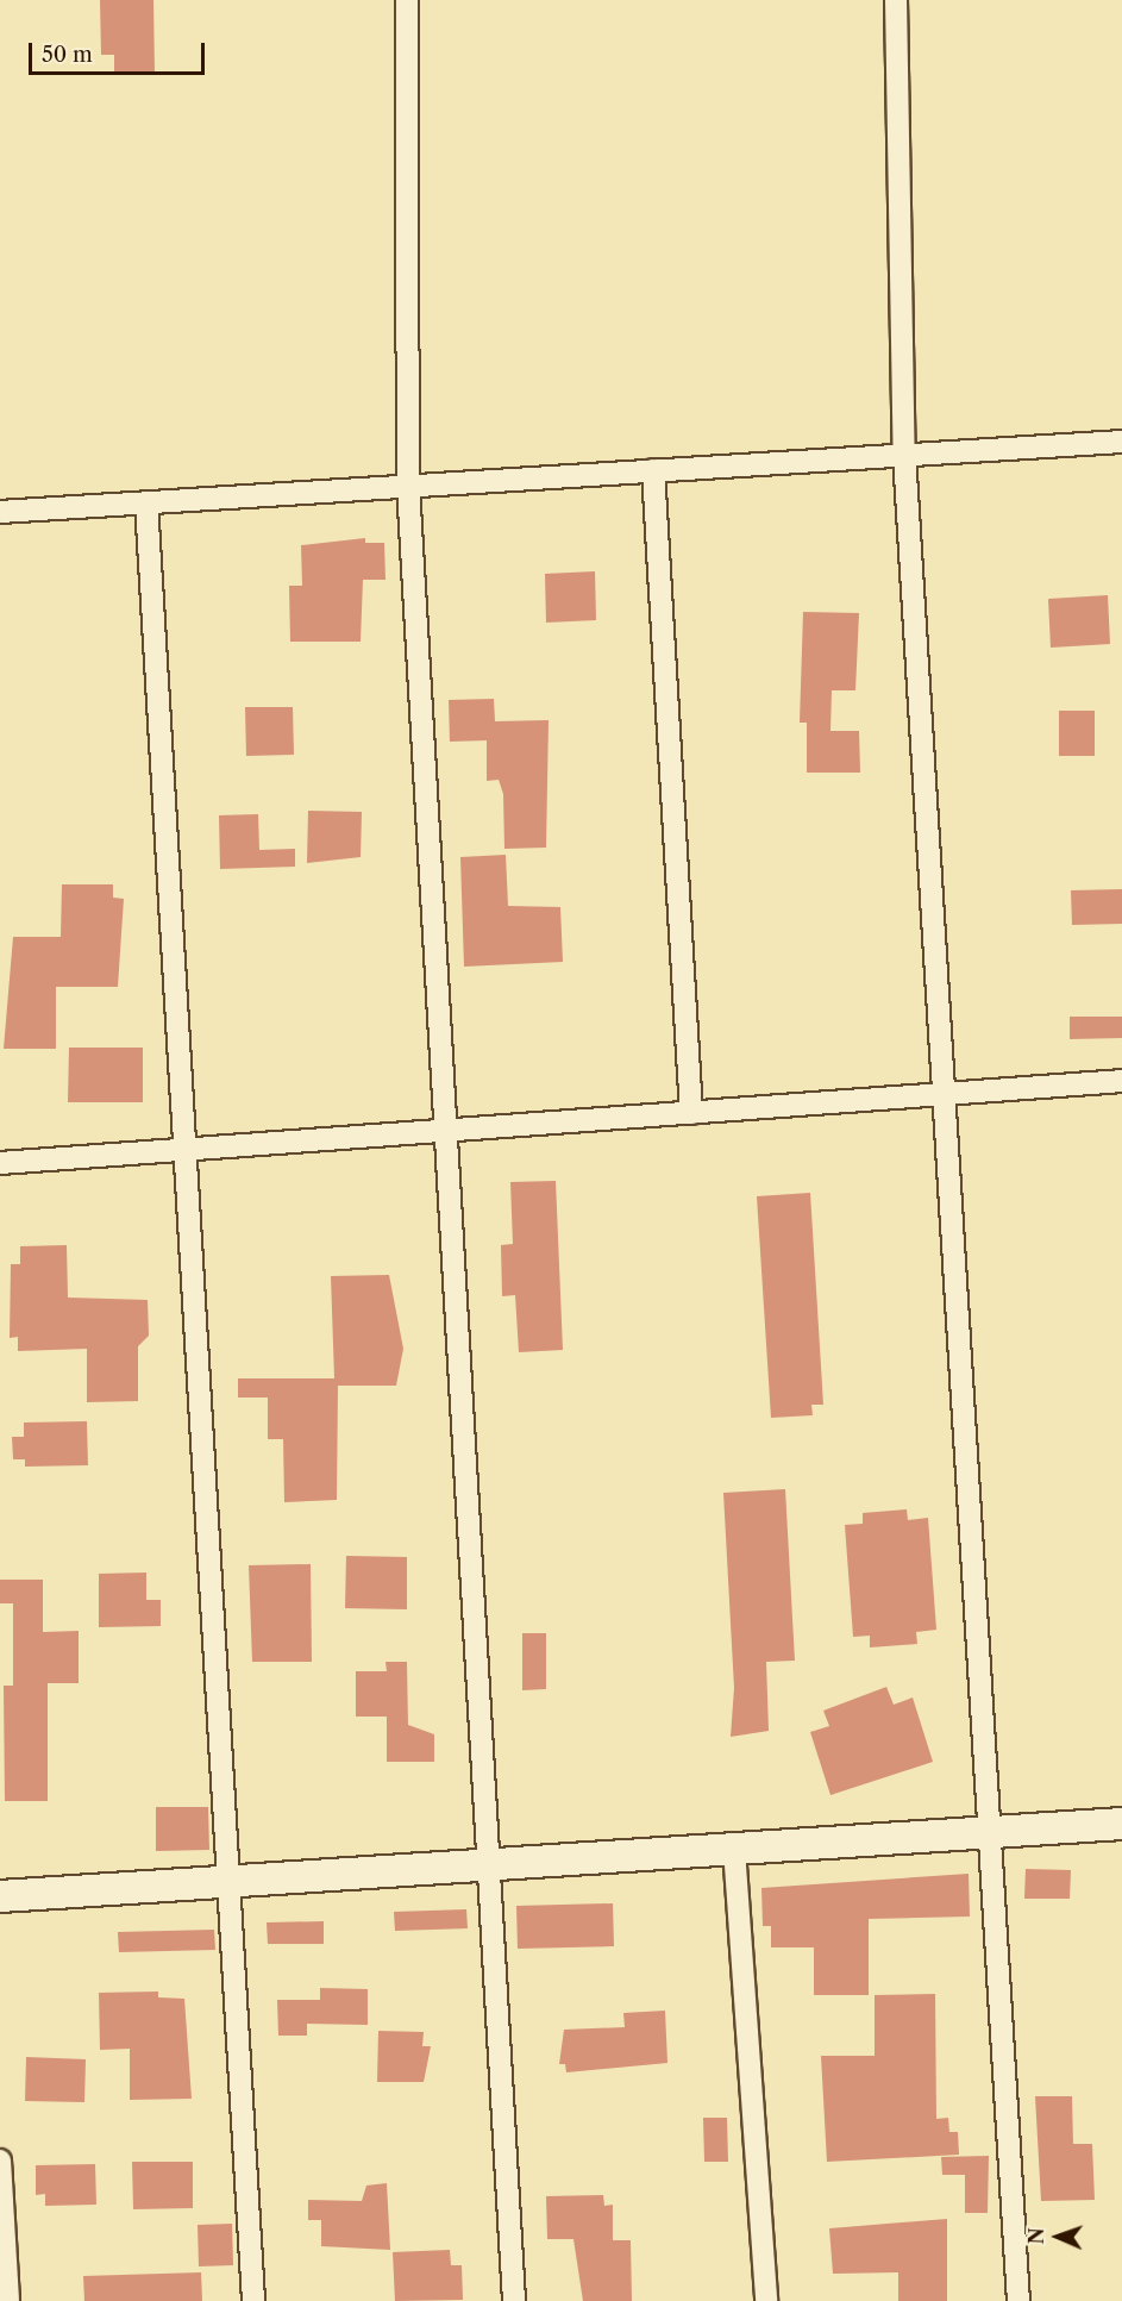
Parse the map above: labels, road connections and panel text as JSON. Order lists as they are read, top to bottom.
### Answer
{
  "scale_bar": "50 m",
  "north": "left"
}
